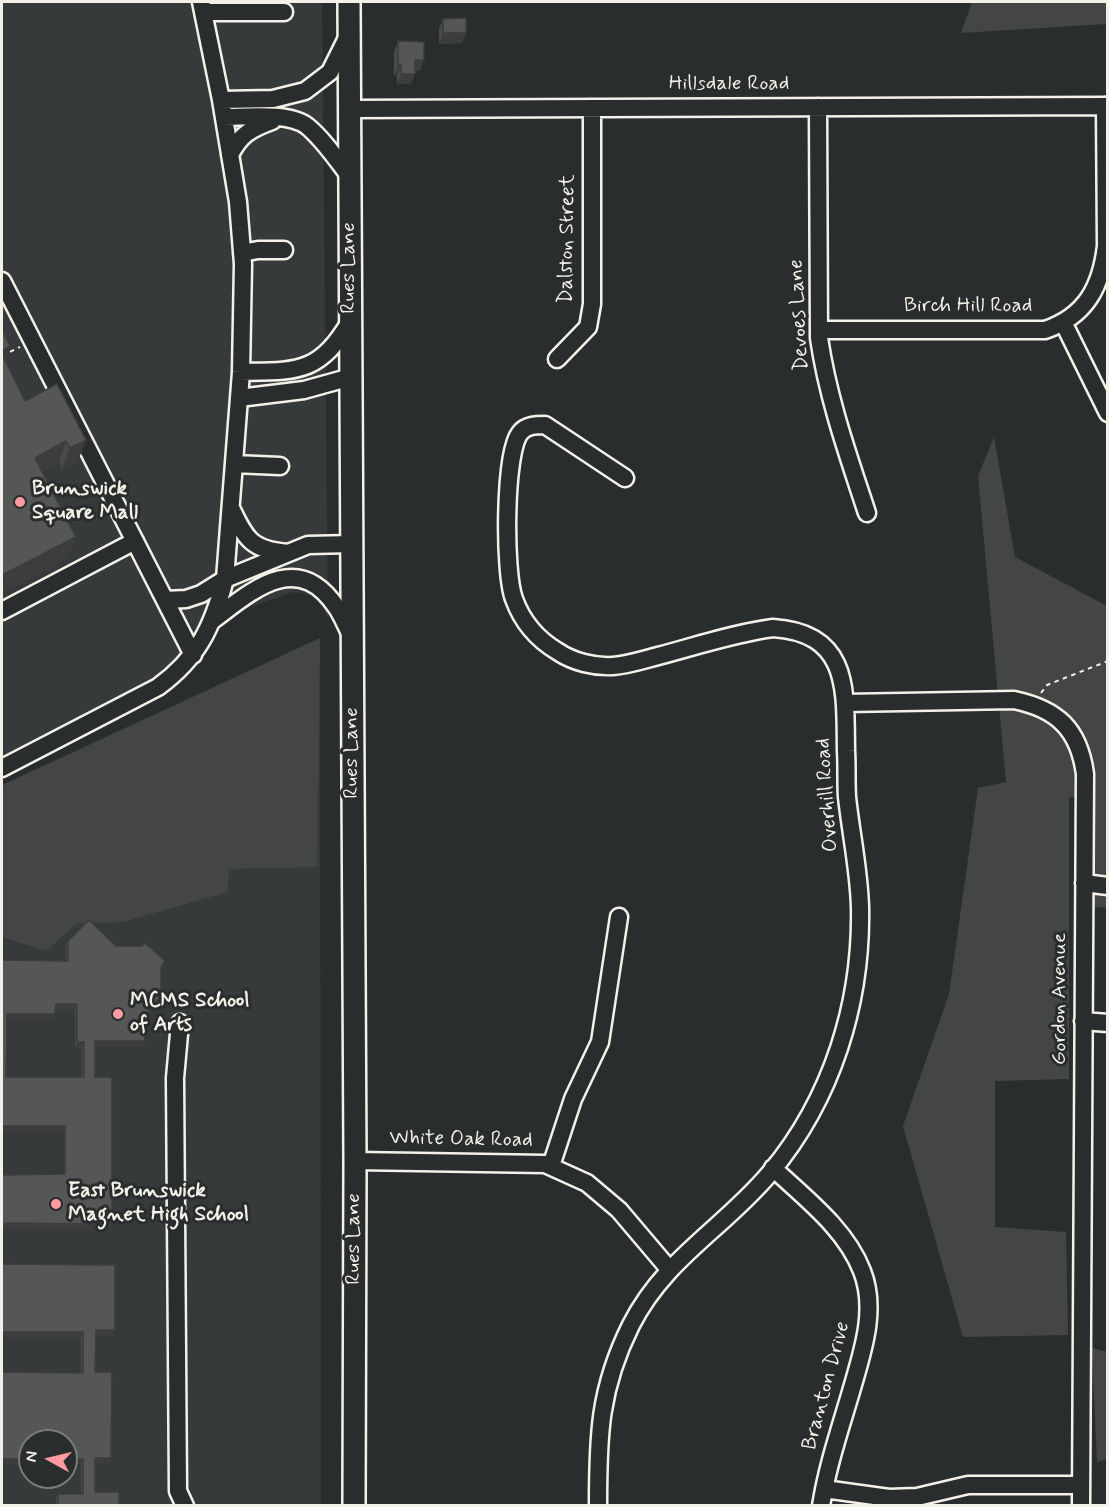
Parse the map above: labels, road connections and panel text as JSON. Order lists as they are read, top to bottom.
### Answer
{
  "streets": {
    "main road": ["Rues Lane"],
    "street": [
      "Hillsdale Road",
      "Dalston Street",
      "Birch Hill Road",
      "Devoes Lane",
      "Overhill Road",
      "Gordon Avenue",
      "White Oak Road",
      "Branton Drive"
    ]
  },
  "crossings": [
    ["Hillsdale Road", "Dalston Street"],
    ["Hillsdale Road", "Rues Lane"],
    ["Hillsdale Road", "Birch Hill Road"],
    ["Hillsdale Road", "Devoes Lane"],
    ["Rues Lane", "White Oak Road"],
    ["Birch Hill Road", "Devoes Lane"],
    ["Overhill Road", "Gordon Avenue"],
    ["Overhill Road", "White Oak Road"],
    ["Overhill Road", "Branton Drive"]
  ],
  "places": ["Brunswick Square Mall", "MCMS School of Arts", "East Brunswick Magnet High School"],
  "north": "left"
}
